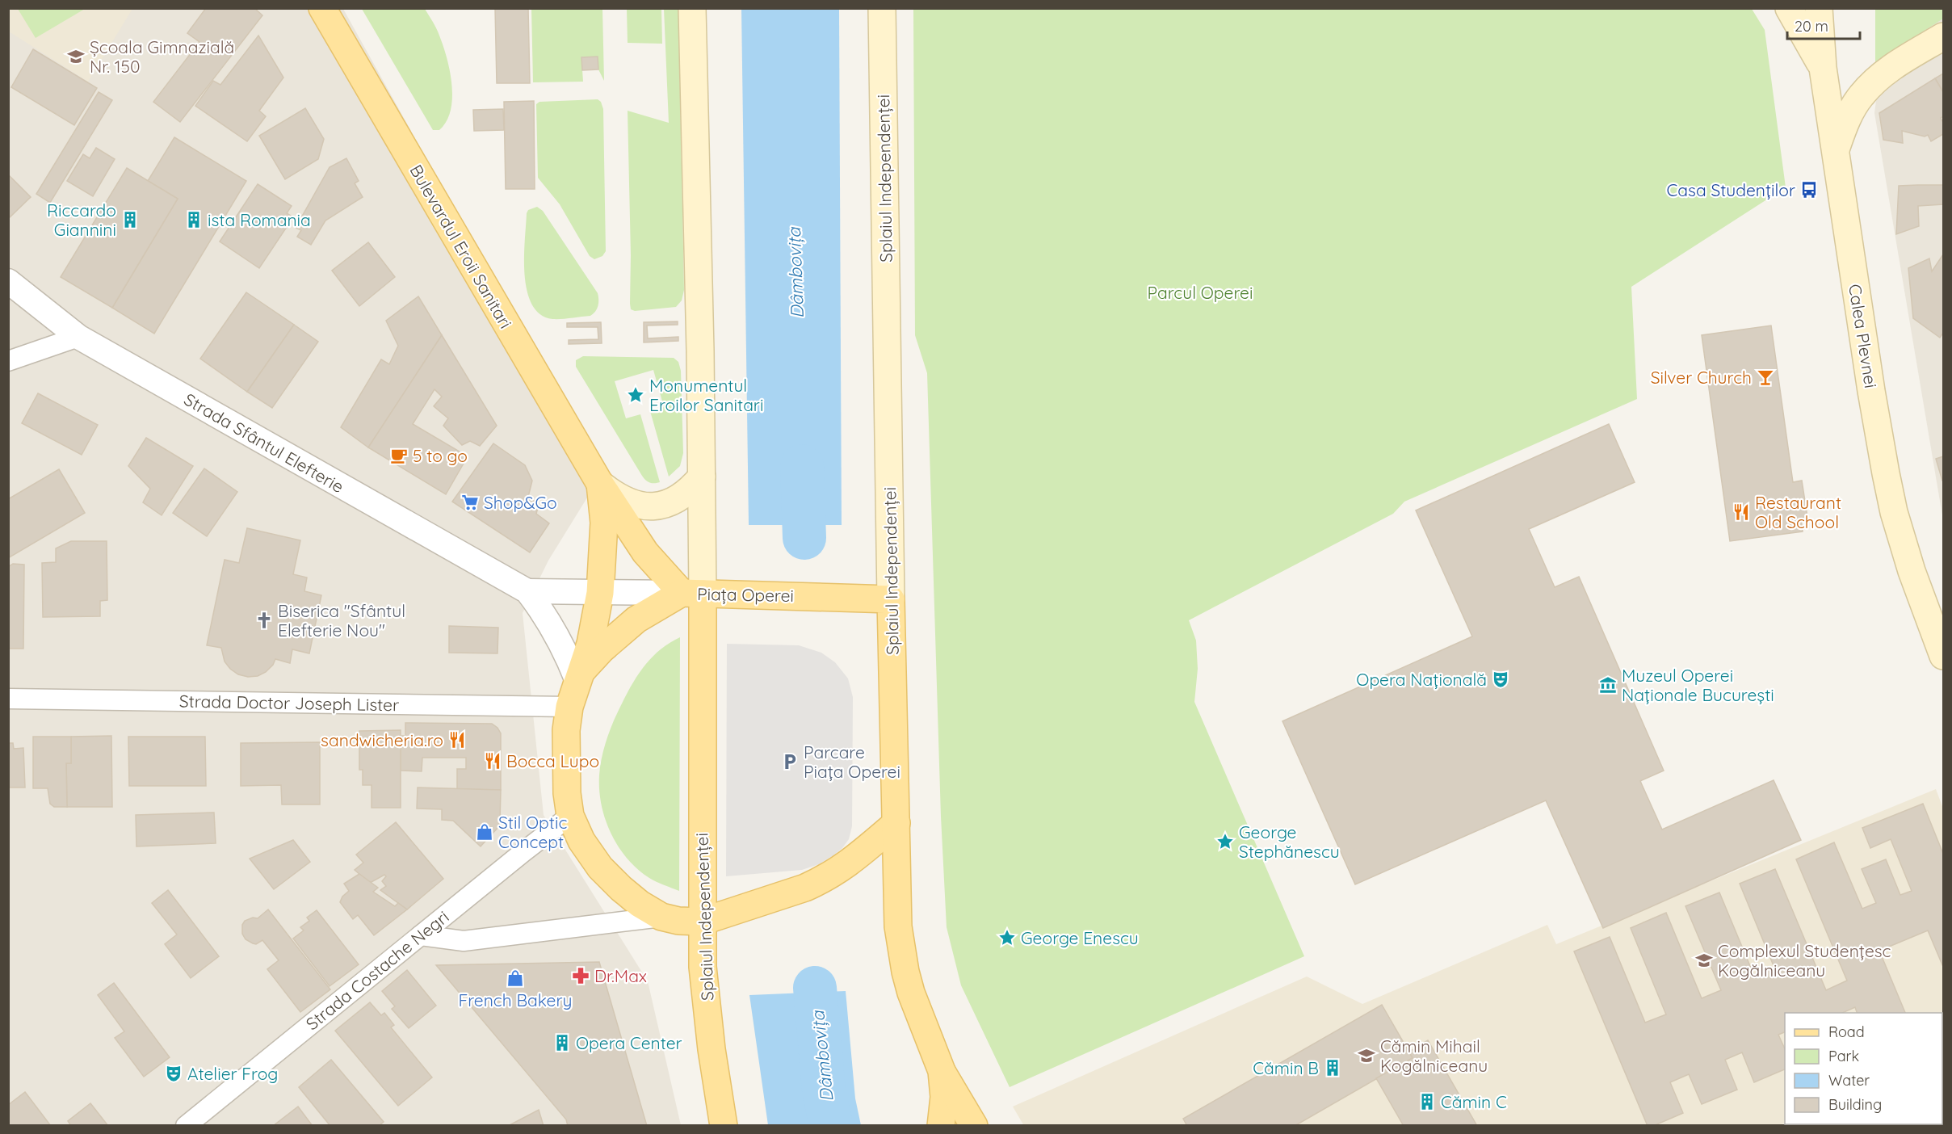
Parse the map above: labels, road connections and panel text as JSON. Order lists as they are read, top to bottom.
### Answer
{
  "streets": {
    "main road": [
      "Splaiul Independenței",
      "Bulevardul Eroii Sanitari",
      "Calea Plevnei",
      "Piața Operei"
    ],
    "street": ["Strada Sfântul Elefterie", "Strada Doctor Joseph Lister", "Strada Costache Negri"]
  },
  "crossings": [
    ["Splaiul Independenței", "Bulevardul Eroii Sanitari"],
    ["Splaiul Independenței", "Piața Operei"],
    ["Bulevardul Eroii Sanitari", "Strada Sfântul Elefterie"],
    ["Bulevardul Eroii Sanitari", "Piața Operei"],
    ["Bulevardul Eroii Sanitari", "Strada Doctor Joseph Lister"],
    ["Bulevardul Eroii Sanitari", "Strada Costache Negri"],
    ["Strada Sfântul Elefterie", "Piața Operei"]
  ],
  "water": ["Dâmbovița"],
  "parks": ["Parcul Operei"],
  "places": {
    "school or university": ["Școala Gimnazială Nr. 150", "Complexul Studențesc Kogălniceanu", "Cămin Mihail Kogălniceanu"],
    "bus stop": ["Casa Studenților"],
    "building": [
      "Riccardo Giannini",
      "ista Romania",
      "Opera Center",
      "Cămin B",
      "Cămin C"
    ],
    "bar": ["Silver Church"],
    "place": ["Monumentul Eroilor Sanitari", "George Stephănescu", "George Enescu"],
    "cafe": ["5 to go"],
    "supermarket": ["Shop&Go"],
    "restaurant": ["Restaurant Old School", "sandwicheria.ro", "Bocca Lupo"],
    "church": ["Biserica \"Sfântul Elefterie Nou\""],
    "theatre": ["Opera Națională", "Atelier Frog"],
    "museum": ["Muzeul Operei Naționale București"],
    "parking": ["Parcare Piața Operei"],
    "shop": ["Stil Optic Concept", "French Bakery"],
    "pharmacy": ["Dr.Max"]
  },
  "legend": [
    "Road",
    "Park",
    "Water",
    "Building"
  ],
  "scale_bar": "20 m"
}
